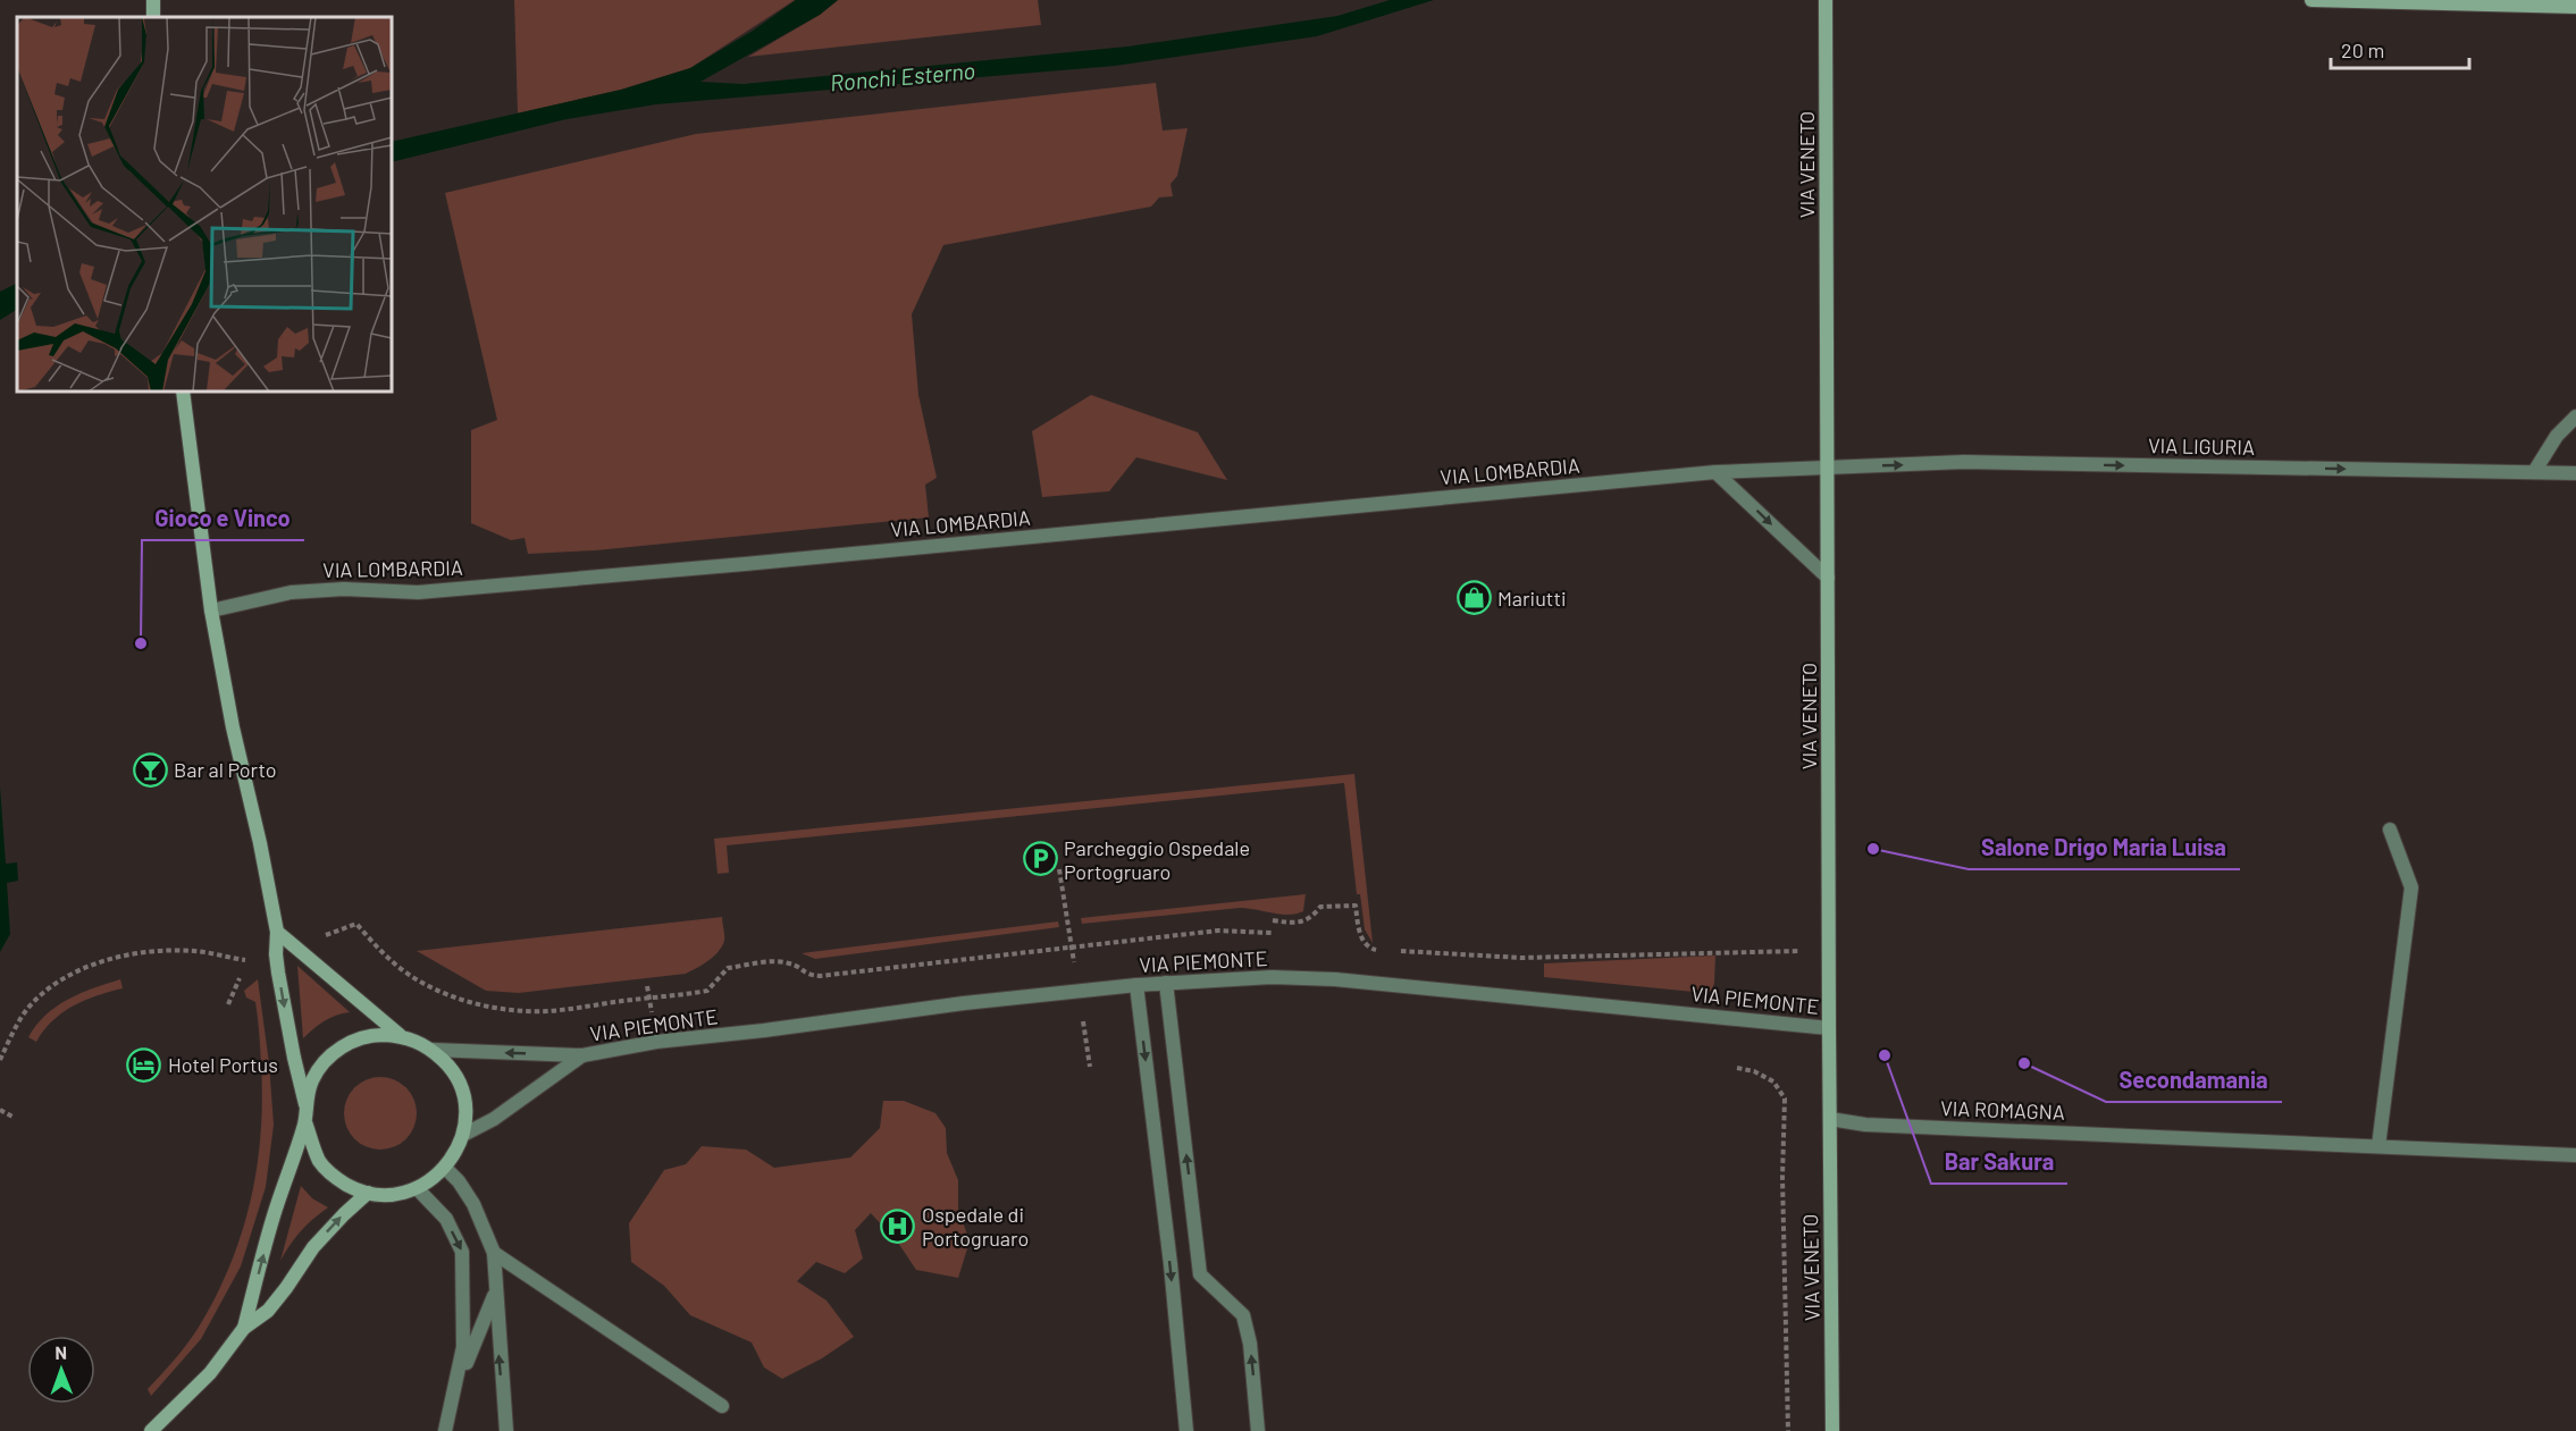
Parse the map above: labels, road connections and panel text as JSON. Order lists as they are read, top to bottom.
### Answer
{
  "streets": {
    "street": [
      "VIA VENETO",
      "VIA LIGURIA",
      "VIA LOMBARDIA",
      "VIA PIEMONTE",
      "VIA ROMAGNA"
    ]
  },
  "crossings": [
    ["VIA VENETO", "VIA LIGURIA"],
    ["VIA VENETO", "VIA LOMBARDIA"],
    ["VIA VENETO", "VIA PIEMONTE"],
    ["VIA VENETO", "VIA ROMAGNA"],
    ["VIA LIGURIA", "VIA LOMBARDIA"]
  ],
  "one_way": ["VIA LIGURIA"],
  "water": ["Ronchi Esterno"],
  "places": {
    "shop": ["Mariutti"],
    "other": [
      "Gioco e Vinco",
      "Salone Drigo Maria Luisa",
      "Bar Sakura",
      "Secondamania"
    ],
    "bar": ["Bar al Porto"],
    "parking": ["Parcheggio Ospedale Portogruaro"],
    "hotel": ["Hotel Portus"],
    "hospital": ["Ospedale di Portogruaro"]
  },
  "scale_bar": "20 m",
  "north": "top"
}
